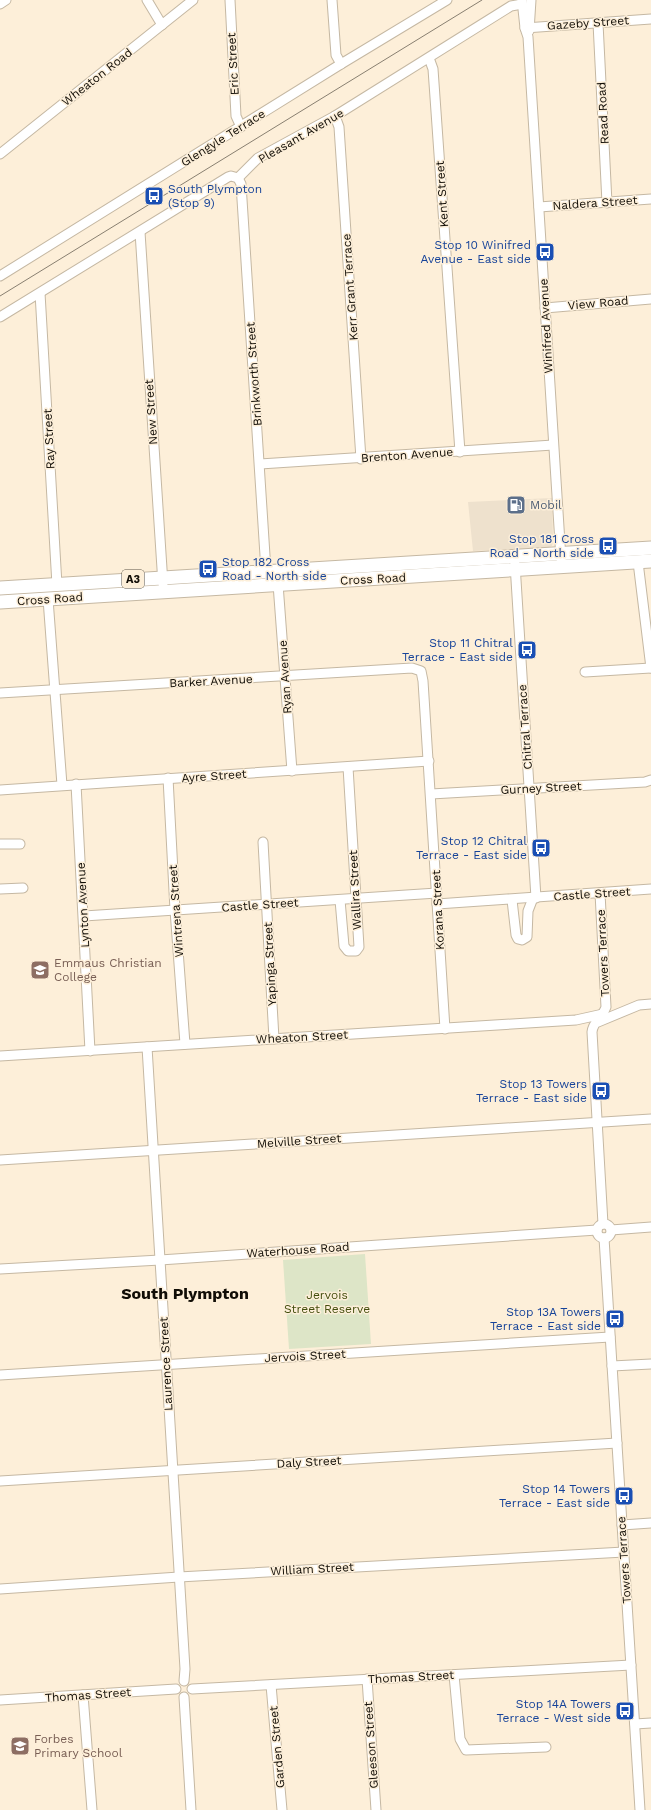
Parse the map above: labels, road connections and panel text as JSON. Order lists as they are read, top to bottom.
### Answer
{
  "streets": {
    "highway": ["A3", "Cross Road"],
    "street": [
      "Gazeby Street",
      "Eric Street",
      "Wheaton Road",
      "Read Road",
      "Pleasant Avenue",
      "Glengyle Terrace",
      "Kent Street",
      "Naldera Street",
      "Kerr Grant Terrace",
      "View Road",
      "Winifred Avenue",
      "Brinkworth Street",
      "New Street",
      "Ray Street",
      "Brenton Avenue",
      "Ryan Avenue",
      "Barker Avenue",
      "Chitral Terrace",
      "Ayre Street",
      "Gurney Street",
      "Wallira Street",
      "Castle Street",
      "Lynton Avenue",
      "Korana Street",
      "Wintrena Street",
      "Towers Terrace",
      "Yapinga Street",
      "Wheaton Street",
      "Melville Street",
      "Waterhouse Road",
      "Jervois Street",
      "Laurence Street",
      "Daly Street",
      "William Street",
      "Thomas Street",
      "Gleeson Street",
      "Garden Street"
    ]
  },
  "crossings": [
    ["Gazeby Street", "Read Road"],
    ["Gazeby Street", "Winifred Avenue"],
    ["Eric Street", "Glengyle Terrace"],
    ["Read Road", "Naldera Street"],
    ["Pleasant Avenue", "Kent Street"],
    ["Pleasant Avenue", "Kerr Grant Terrace"],
    ["Pleasant Avenue", "Winifred Avenue"],
    ["Pleasant Avenue", "Brinkworth Street"],
    ["Kent Street", "Brenton Avenue"],
    ["Naldera Street", "Winifred Avenue"],
    ["Kerr Grant Terrace", "Brenton Avenue"],
    ["View Road", "Winifred Avenue"],
    ["Winifred Avenue", "Brenton Avenue"],
    ["Winifred Avenue", "Cross Road"],
    ["Brinkworth Street", "Brenton Avenue"],
    ["Brinkworth Street", "Cross Road"],
    ["New Street", "Cross Road"],
    ["Ray Street", "Cross Road"],
    ["Cross Road", "Ryan Avenue"],
    ["Cross Road", "Chitral Terrace"],
    ["Ryan Avenue", "Barker Avenue"],
    ["Ryan Avenue", "Ayre Street"],
    ["Barker Avenue", "Korana Street"],
    ["Chitral Terrace", "Gurney Street"],
    ["Chitral Terrace", "Castle Street"],
    ["Ayre Street", "Wallira Street"],
    ["Ayre Street", "Lynton Avenue"],
    ["Ayre Street", "Korana Street"],
    ["Ayre Street", "Wintrena Street"],
    ["Gurney Street", "Korana Street"],
    ["Wallira Street", "Castle Street"],
    ["Castle Street", "Lynton Avenue"],
    ["Castle Street", "Korana Street"],
    ["Castle Street", "Wintrena Street"],
    ["Castle Street", "Towers Terrace"],
    ["Castle Street", "Yapinga Street"],
    ["Lynton Avenue", "Wheaton Street"],
    ["Korana Street", "Wheaton Street"],
    ["Wintrena Street", "Wheaton Street"],
    ["Towers Terrace", "Wheaton Street"],
    ["Towers Terrace", "Waterhouse Road"],
    ["Towers Terrace", "Jervois Street"],
    ["Towers Terrace", "Daly Street"],
    ["Towers Terrace", "William Street"],
    ["Towers Terrace", "Thomas Street"],
    ["Yapinga Street", "Wheaton Street"],
    ["Wheaton Street", "Laurence Street"],
    ["Melville Street", "Laurence Street"],
    ["Waterhouse Road", "Laurence Street"],
    ["Jervois Street", "Laurence Street"],
    ["Laurence Street", "Daly Street"],
    ["Laurence Street", "William Street"],
    ["Laurence Street", "Thomas Street"],
    ["Thomas Street", "Gleeson Street"],
    ["Thomas Street", "Garden Street"]
  ],
  "districts": ["South Plympton"],
  "parks": ["Jervois Street Reserve"],
  "places": {
    "bus stop": [
      "South Plympton (Stop 9)",
      "Stop 10 Winifred Avenue - East side",
      "Stop 181 Cross Road - North side",
      "Stop 182 Cross Road - North side",
      "Stop 11 Chitral Terrace - East side",
      "Stop 12 Chitral Terrace - East side",
      "Stop 13 Towers Terrace - East side",
      "Stop 13A Towers Terrace - East side",
      "Stop 14 Towers Terrace - East side",
      "Stop 14A Towers Terrace - West side"
    ],
    "fuel station": ["Mobil"],
    "school or university": ["Emmaus Christian College", "Forbes Primary School"]
  }
}
